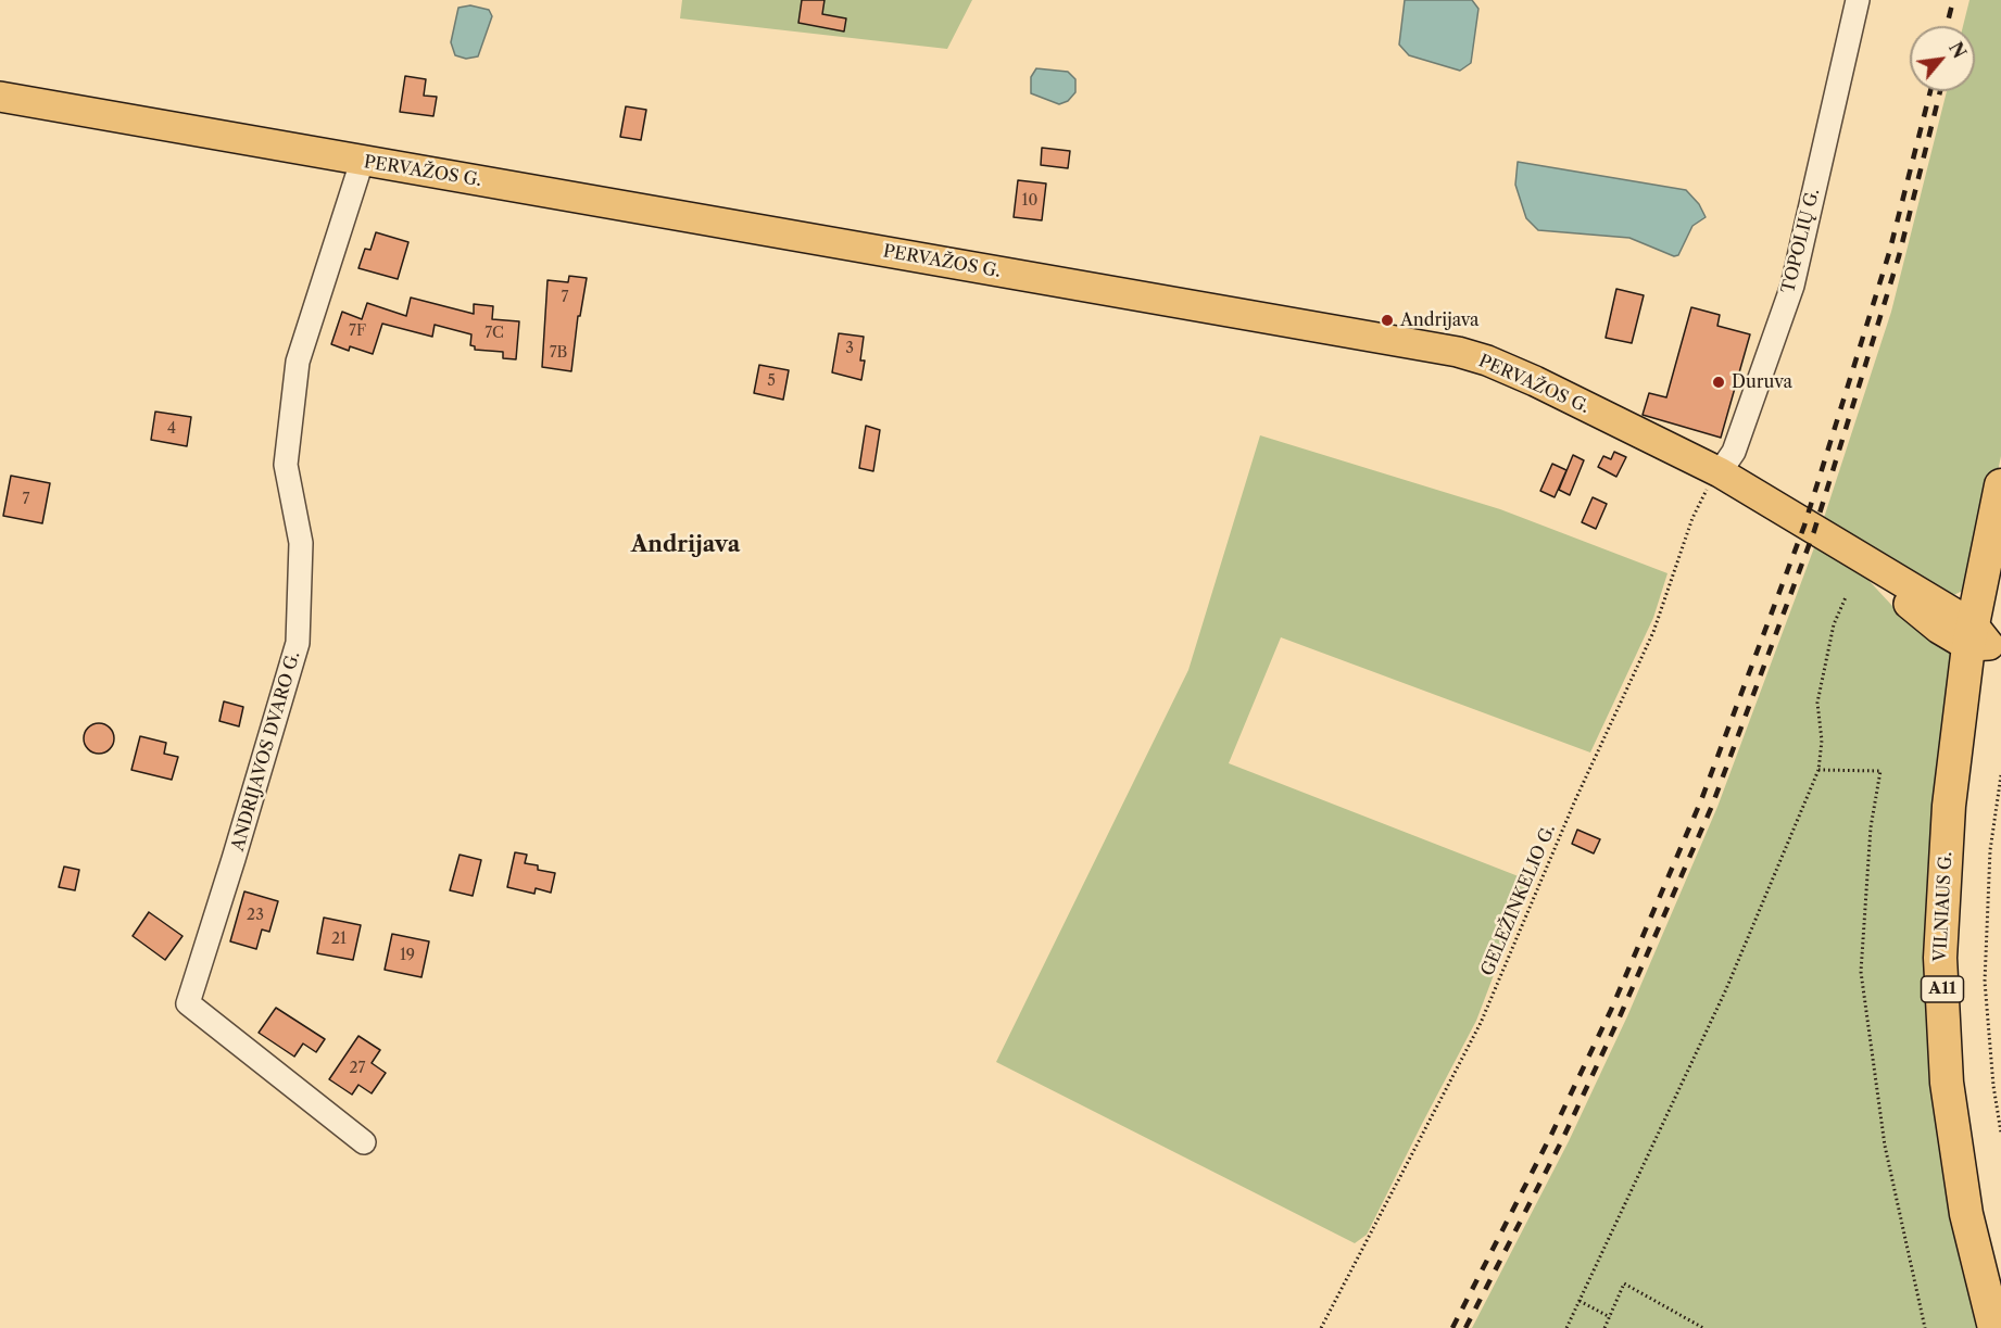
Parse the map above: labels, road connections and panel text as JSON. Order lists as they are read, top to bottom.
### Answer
{
  "streets": {
    "highway": ["VILNIAUS G.", "A11"],
    "main road": ["PERVAŽOS G."],
    "street": ["TOPOLIŲ G.", "ANDRIJAVOS DVARO G."],
    "path": ["GELEŽINKELIO G."]
  },
  "crossings": [
    ["PERVAŽOS G.", "TOPOLIŲ G."],
    ["PERVAŽOS G.", "ANDRIJAVOS DVARO G."],
    ["PERVAŽOS G.", "GELEŽINKELIO G."],
    ["PERVAŽOS G.", "VILNIAUS G."],
    ["TOPOLIŲ G.", "GELEŽINKELIO G."]
  ],
  "districts": ["Andrijava"],
  "places": ["Andrijava", "Duruva"],
  "house_numbers": [
    "10",
    "7",
    "7F",
    "7C",
    "3",
    "7B",
    "5",
    "4",
    "7",
    "23",
    "21",
    "19",
    "27"
  ],
  "north": "top right"
}
